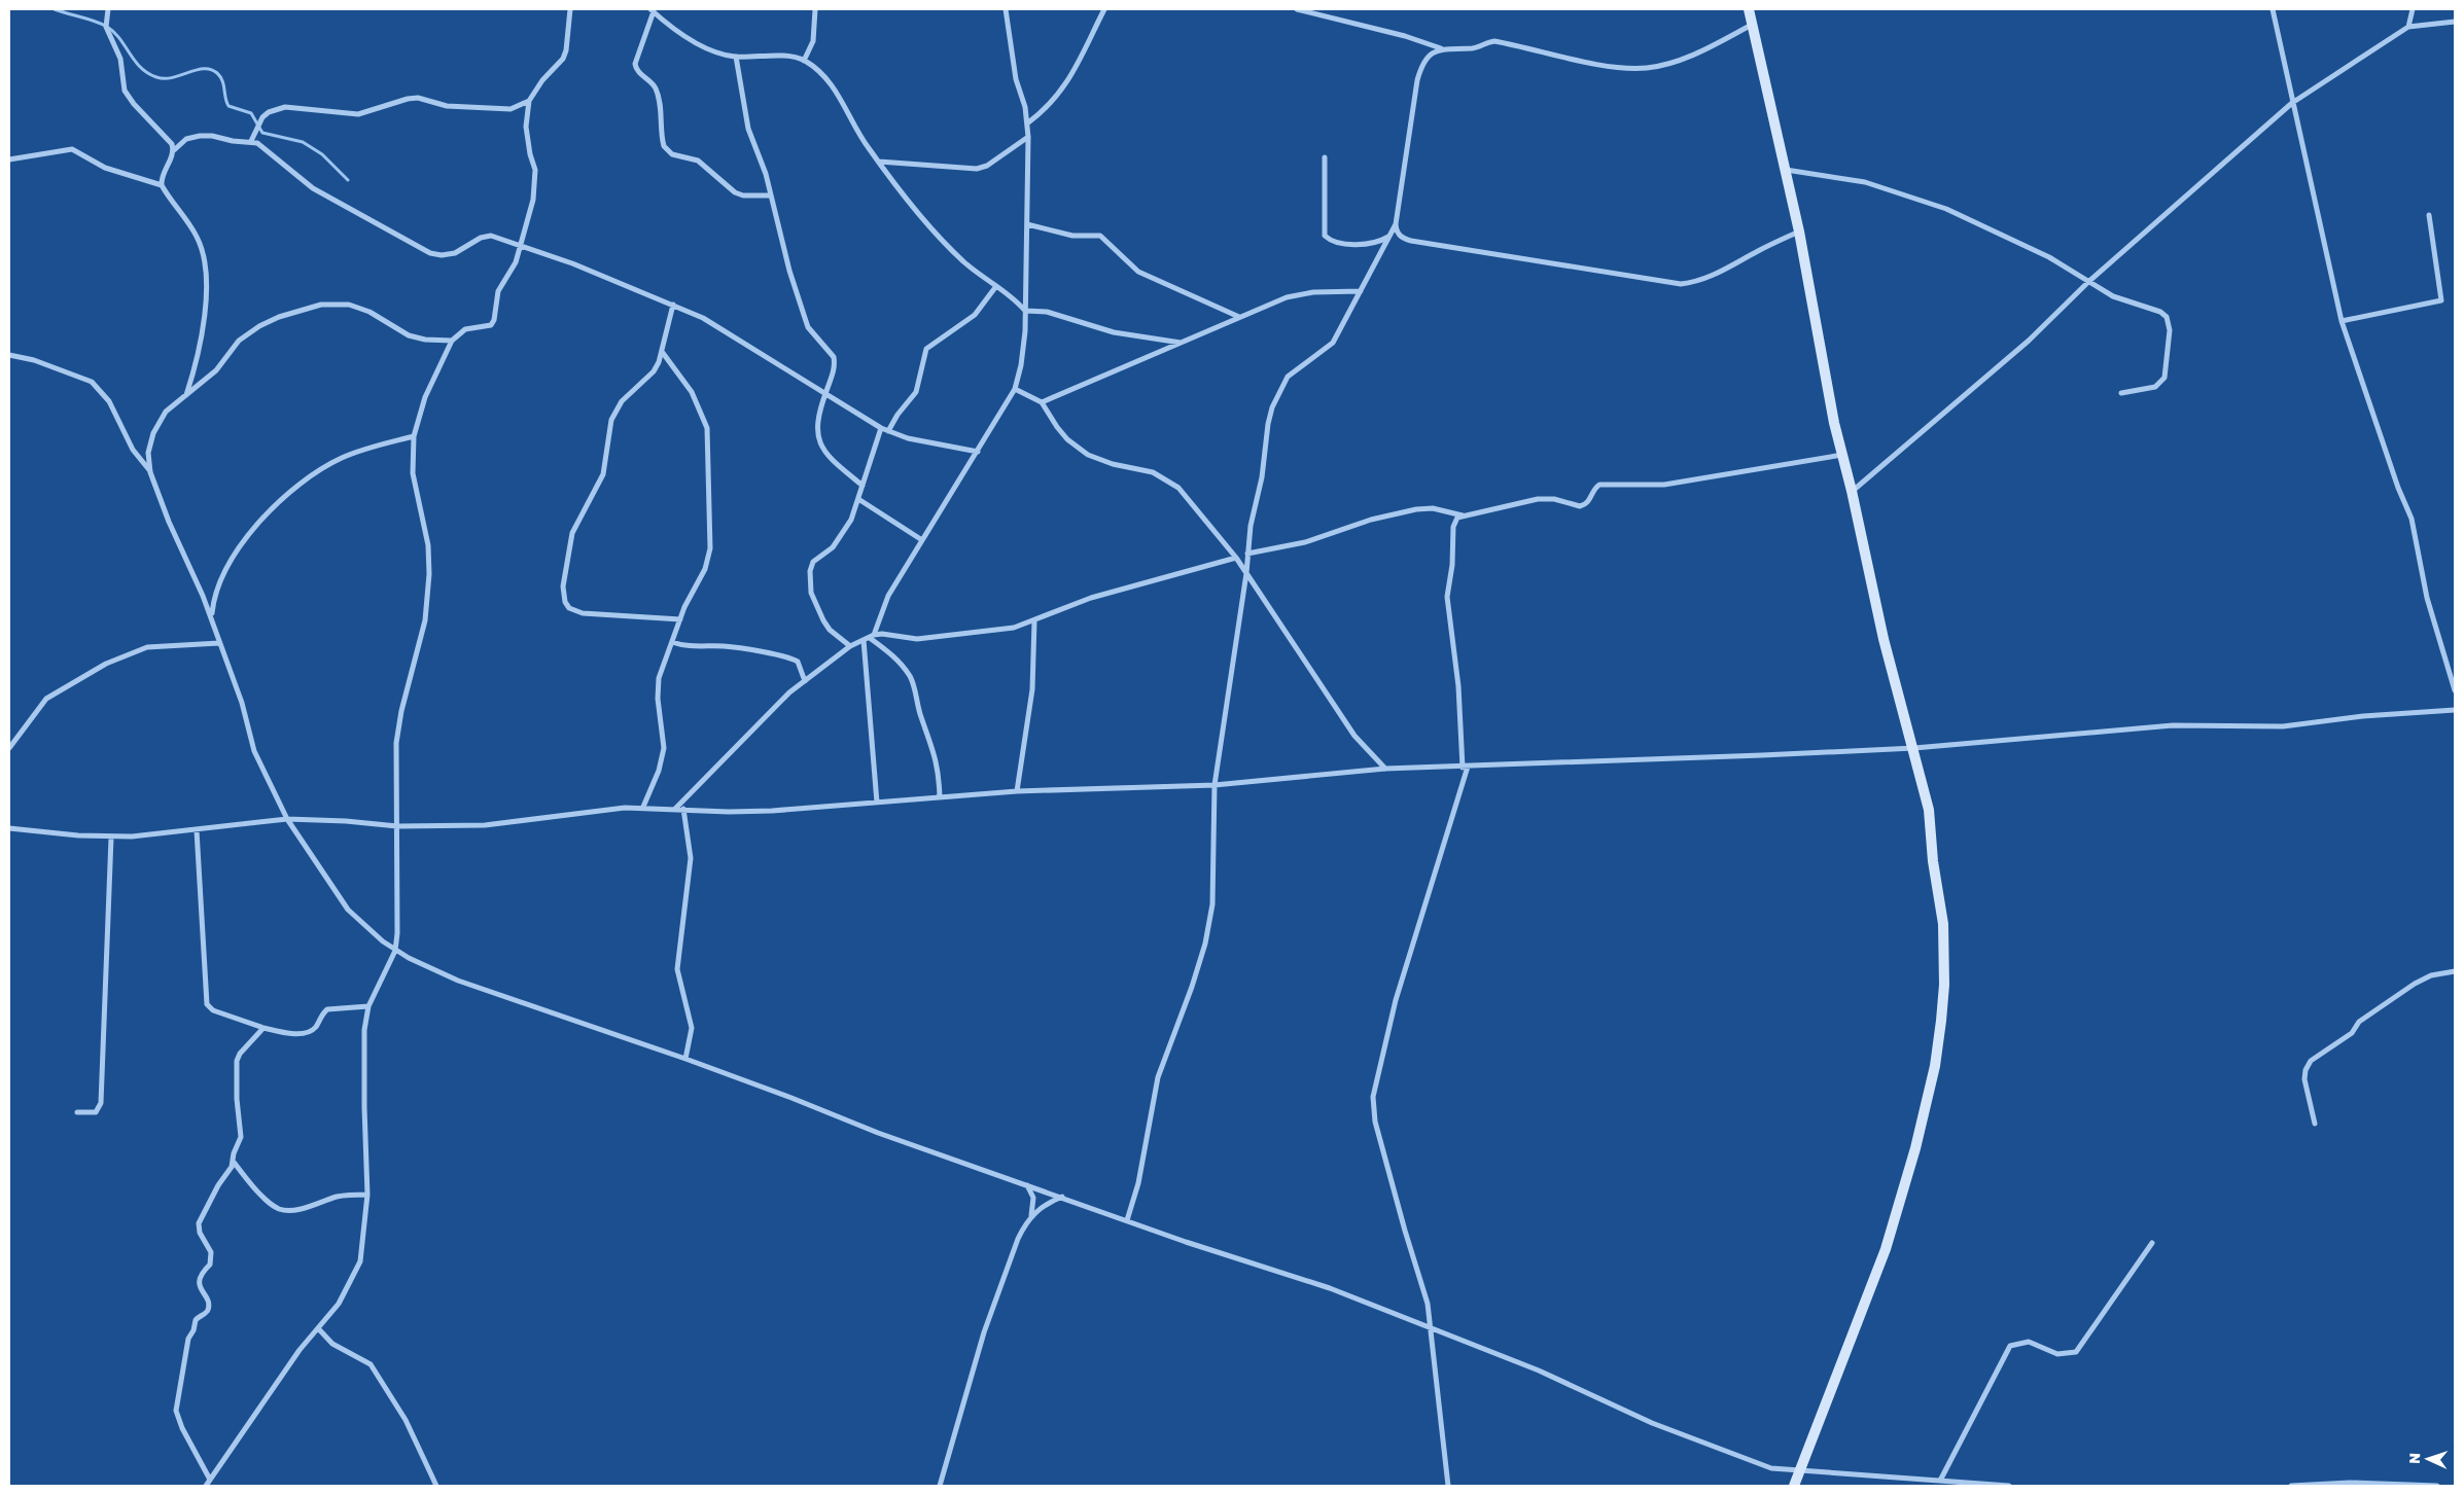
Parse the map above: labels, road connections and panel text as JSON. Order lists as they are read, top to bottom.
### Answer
{
  "north": "left"
}
